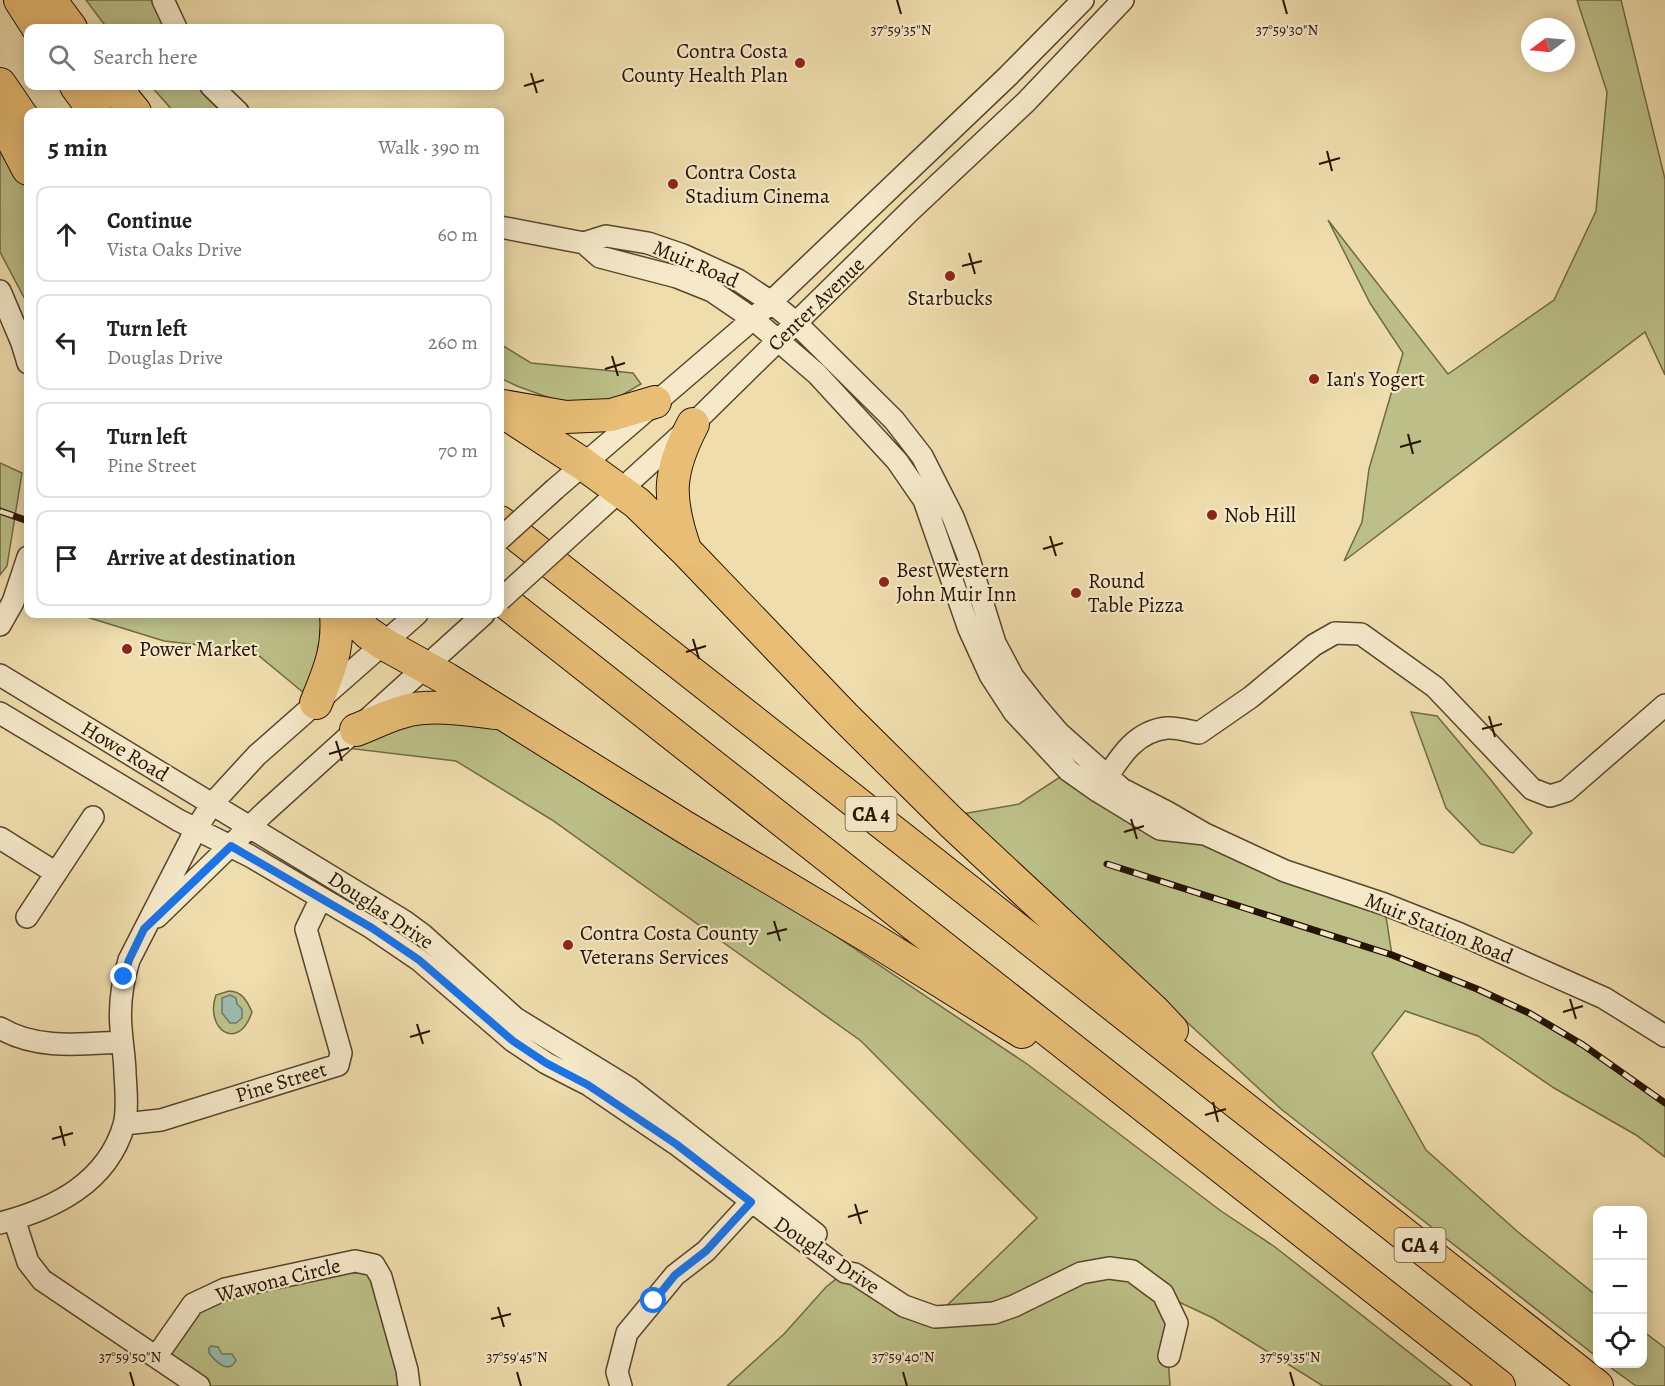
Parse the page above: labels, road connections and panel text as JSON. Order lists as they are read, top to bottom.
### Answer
{
  "streets": {
    "highway": ["CA 4"],
    "street": [
      "Muir Road",
      "Center Avenue",
      "Howe Road",
      "Douglas Drive",
      "Muir Station Road",
      "Pine Street",
      "Wawona Circle"
    ]
  },
  "crossings": [
    ["Muir Road", "Center Avenue"],
    ["Muir Road", "Muir Station Road"],
    ["Center Avenue", "Muir Station Road"],
    ["Howe Road", "Douglas Drive"],
    ["Douglas Drive", "Pine Street"]
  ],
  "places": [
    "Contra Costa County Health Plan",
    "Contra Costa Stadium Cinema",
    "Starbucks",
    "Ian's Yogert",
    "Nob Hill",
    "Best Western John Muir Inn",
    "Round Table Pizza",
    "Power Market",
    "Contra Costa County Veterans Services"
  ],
  "north": "left",
  "page": {
    "search": "Search here",
    "heading": ["5 min", "Walk · 390 m"],
    "list": [
      ["Continue", "Vista Oaks Drive", "60 m"],
      ["Turn left", "Douglas Drive", "260 m"],
      ["Turn left", "Pine Street", "70 m"],
      "Arrive at destination"
    ],
    "map_buttons": ["+", "−"]
  },
  "coordinates": [
    "37°59'35\"N",
    "37°59'30\"N",
    "37°59'50\"N",
    "37°59'45\"N",
    "37°59'40\"N"
  ]
}
